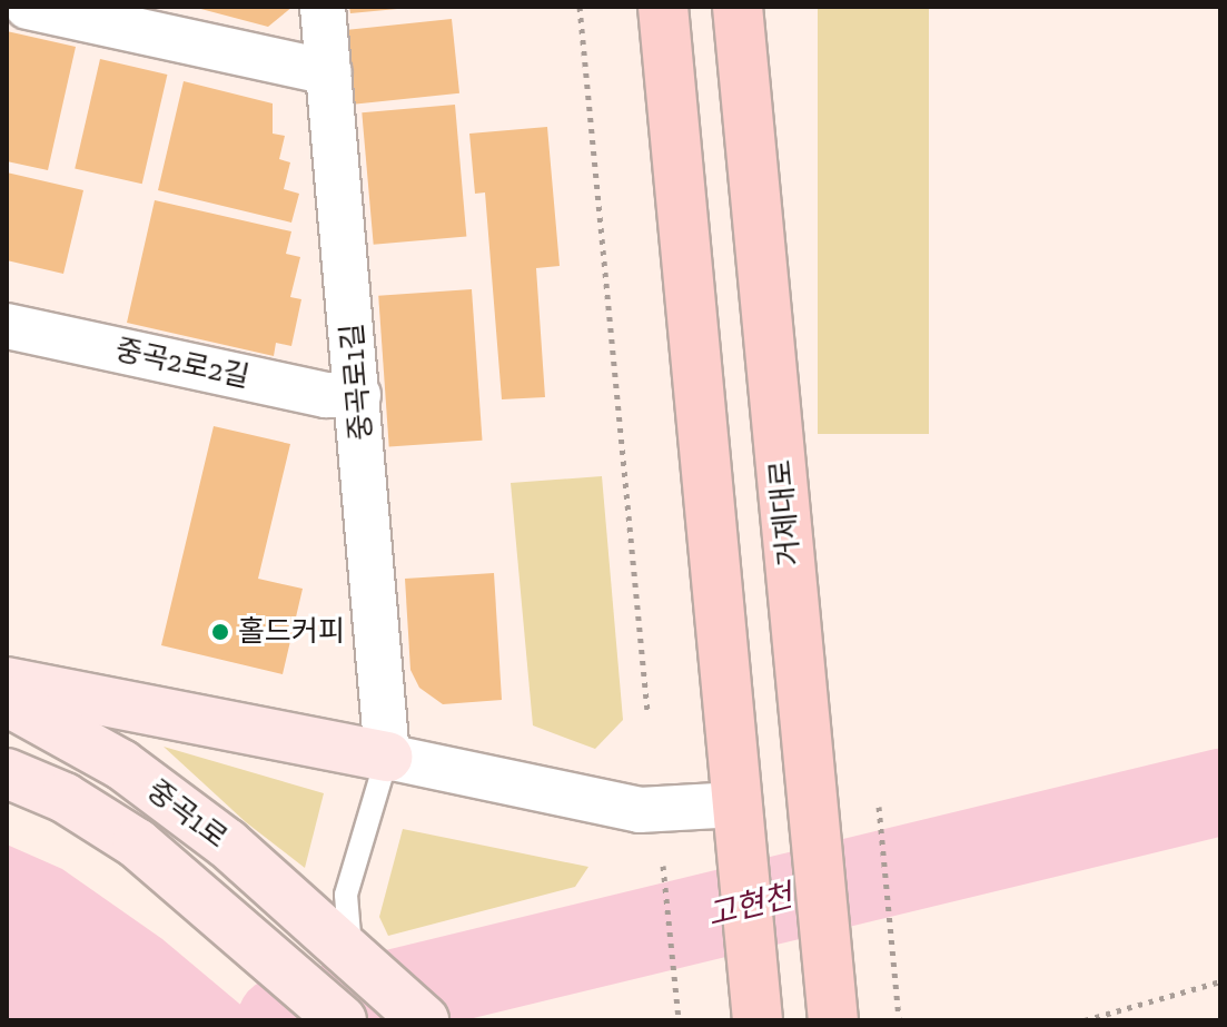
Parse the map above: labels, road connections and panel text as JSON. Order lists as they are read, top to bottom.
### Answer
{
  "streets": {
    "main road": ["거제대로"],
    "street": ["중곡2로2길", "중곡로1길", "중곡1로"]
  },
  "crossings": [
    ["중곡2로2길", "중곡로1길"]
  ],
  "water": ["고현천"],
  "places": ["홀드커피"]
}
